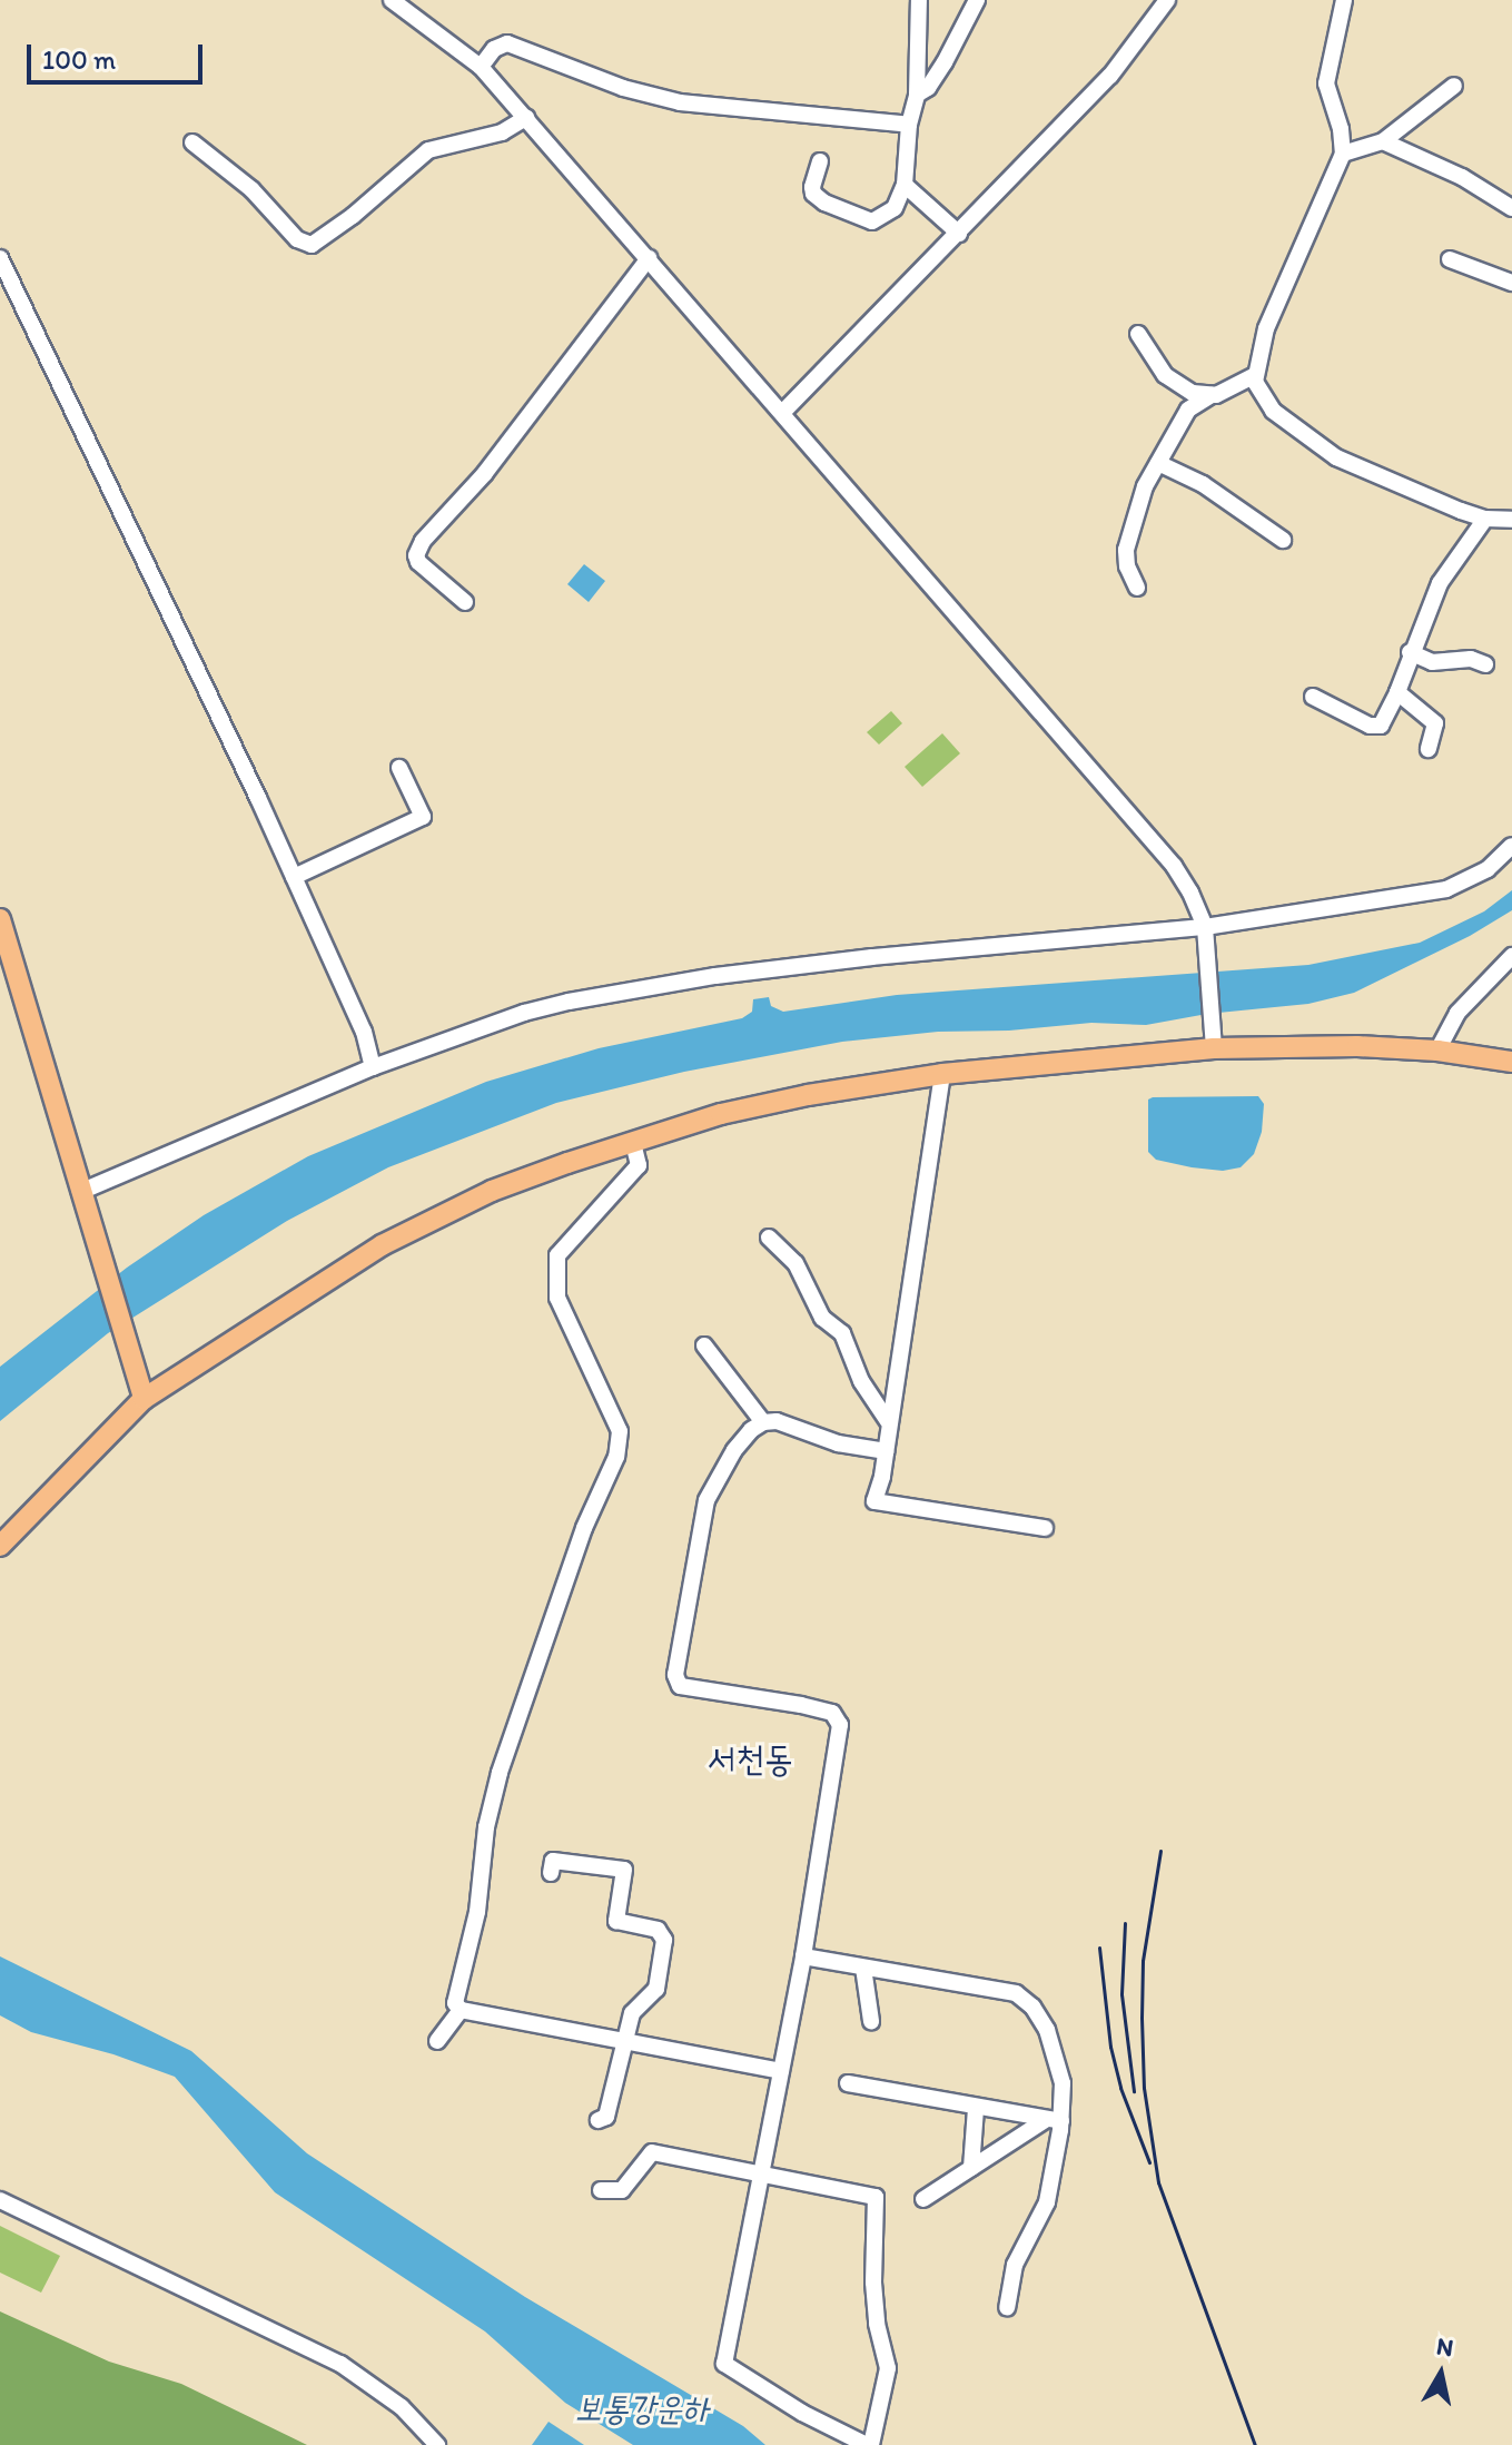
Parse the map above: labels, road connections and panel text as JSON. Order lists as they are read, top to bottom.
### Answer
{
  "districts": ["서천동"],
  "water": ["보통강운하"],
  "scale_bar": "100 m",
  "north": "top"
}
